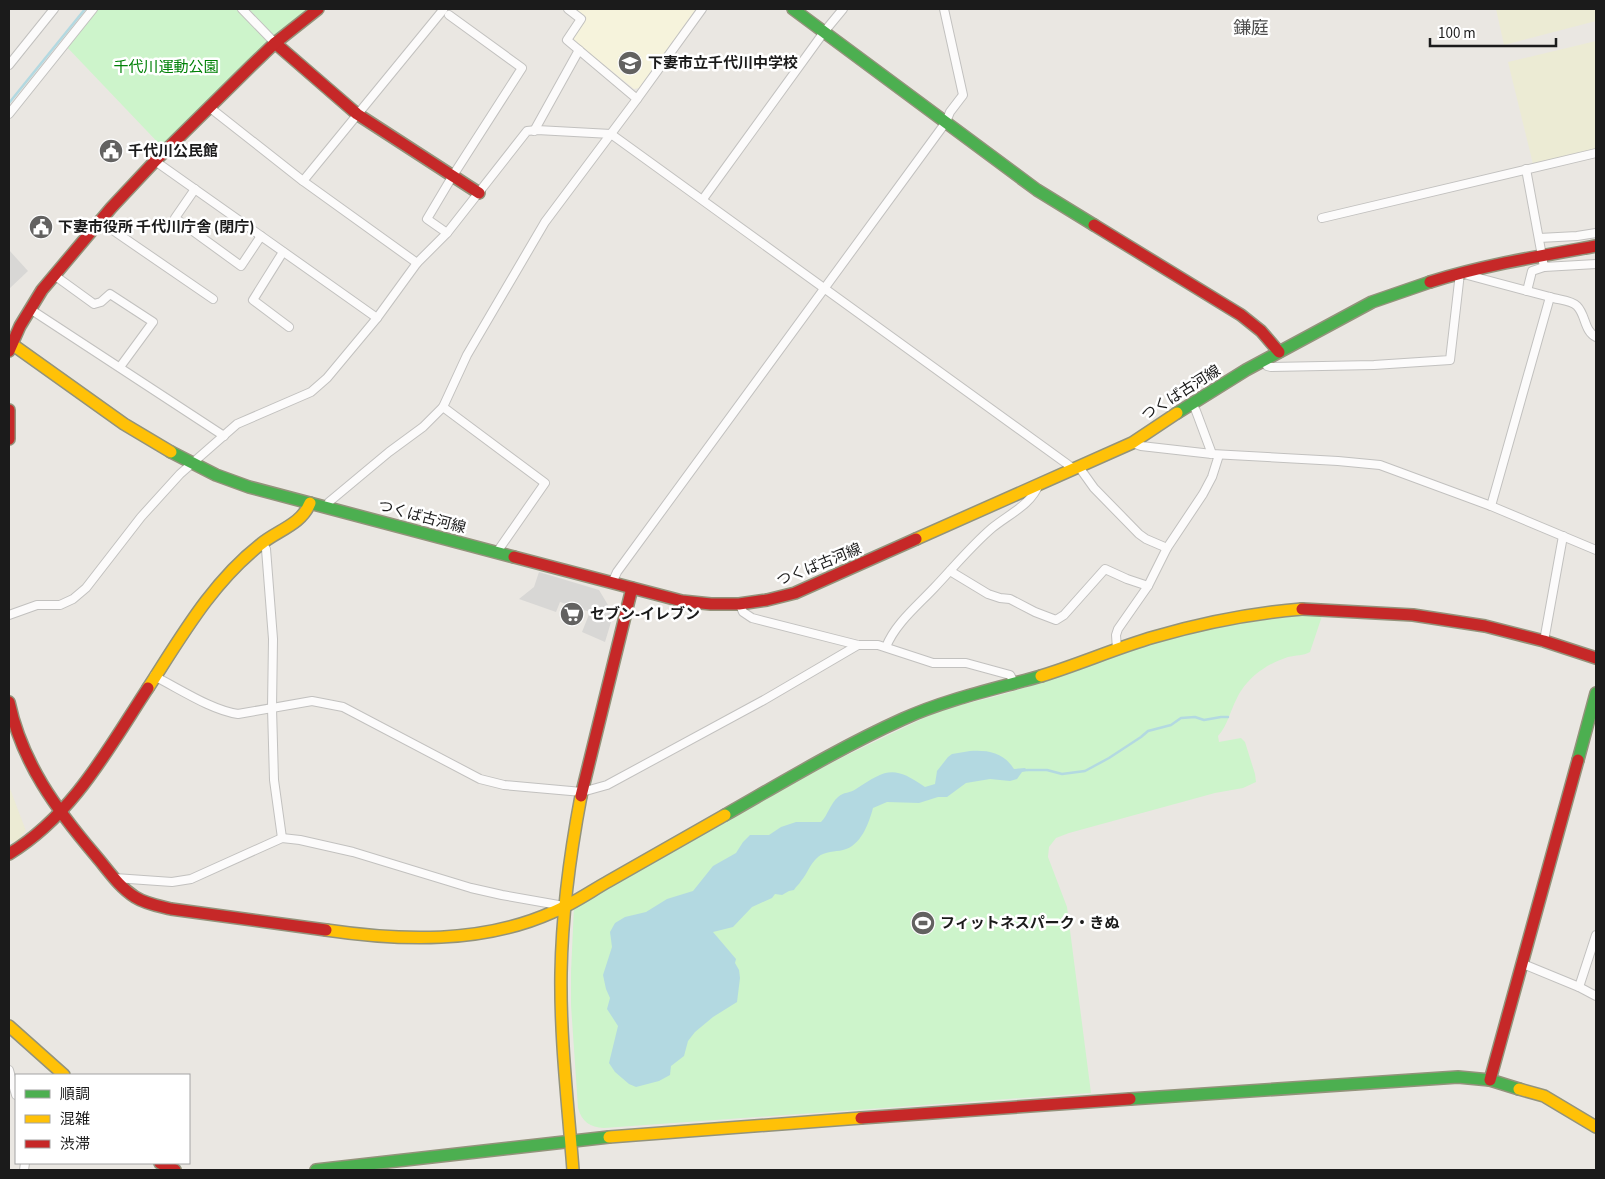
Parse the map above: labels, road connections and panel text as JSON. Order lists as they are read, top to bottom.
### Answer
{
  "streets": {
    "street": ["つくば古河線"]
  },
  "districts": ["鎌庭"],
  "parks": ["千代川運動公園"],
  "places": {
    "school or university": ["下妻市立千代川中学校"],
    "public building": ["千代川公民館", "下妻市役所 千代川庁舎 (閉庁)"],
    "supermarket": ["セブン-イレブン"],
    "sports": ["フィットネスパーク・きぬ"]
  },
  "legend": ["順調", "混雑", "渋滞"],
  "scale_bar": "100 m"
}
